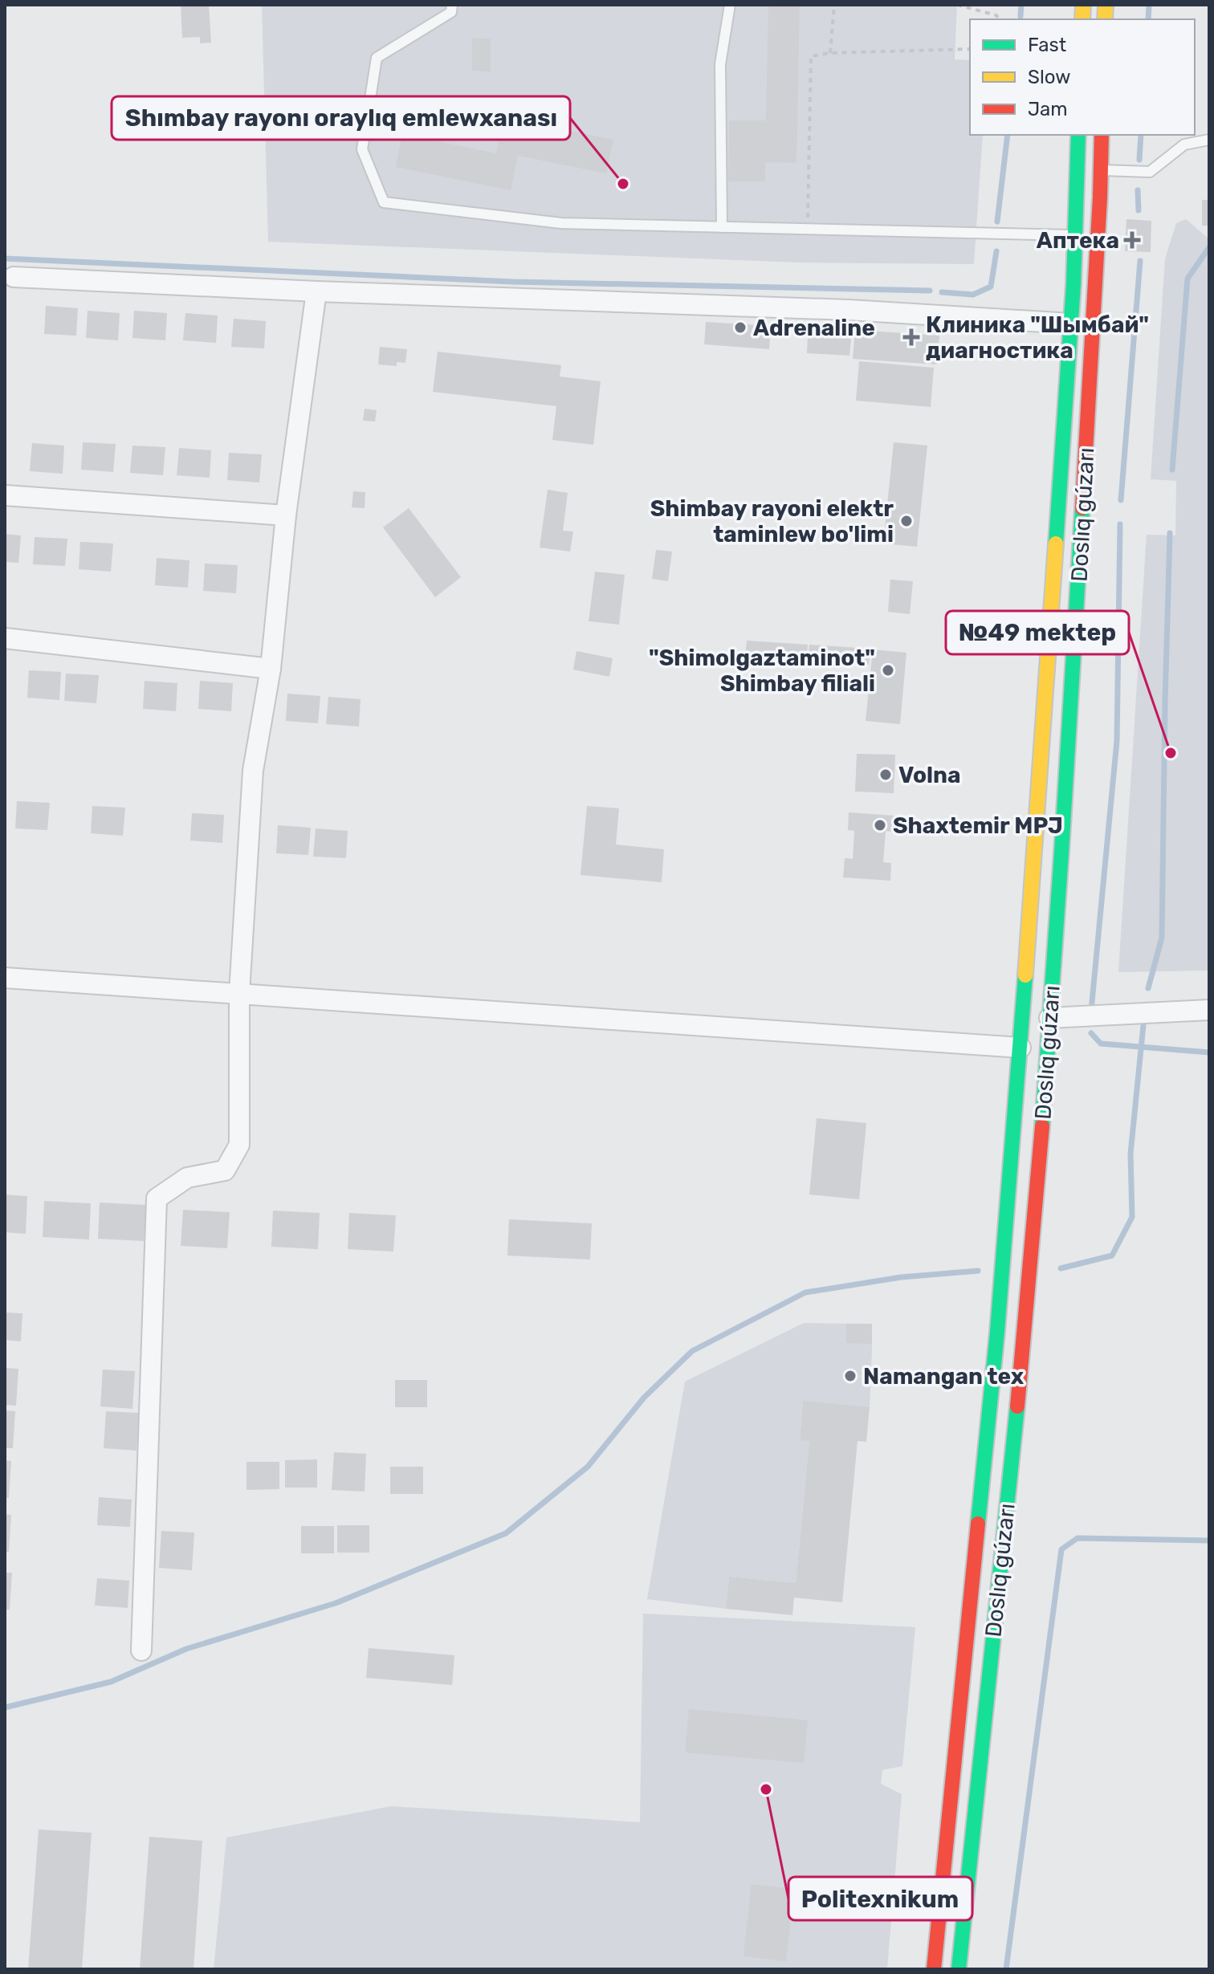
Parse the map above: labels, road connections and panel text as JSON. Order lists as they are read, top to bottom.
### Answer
{
  "streets": {
    "main road": ["Doslıq gúzarı"]
  },
  "places": {
    "other": [
      "Shımbay rayonı oraylıq emlewxanası",
      "Adrenaline",
      "Shimbay rayoni elektr taminlew bo'limi",
      "\"Shimolgaztaminot\" Shimbay filiali",
      "№49 mektep",
      "Volna",
      "Shaxtemir MPJ",
      "Namangan tex",
      "Politexnikum"
    ],
    "health": ["Аптека", "Клиника \"Шымбай\" диагностика"]
  },
  "legend": ["Fast", "Slow", "Jam"]
}
